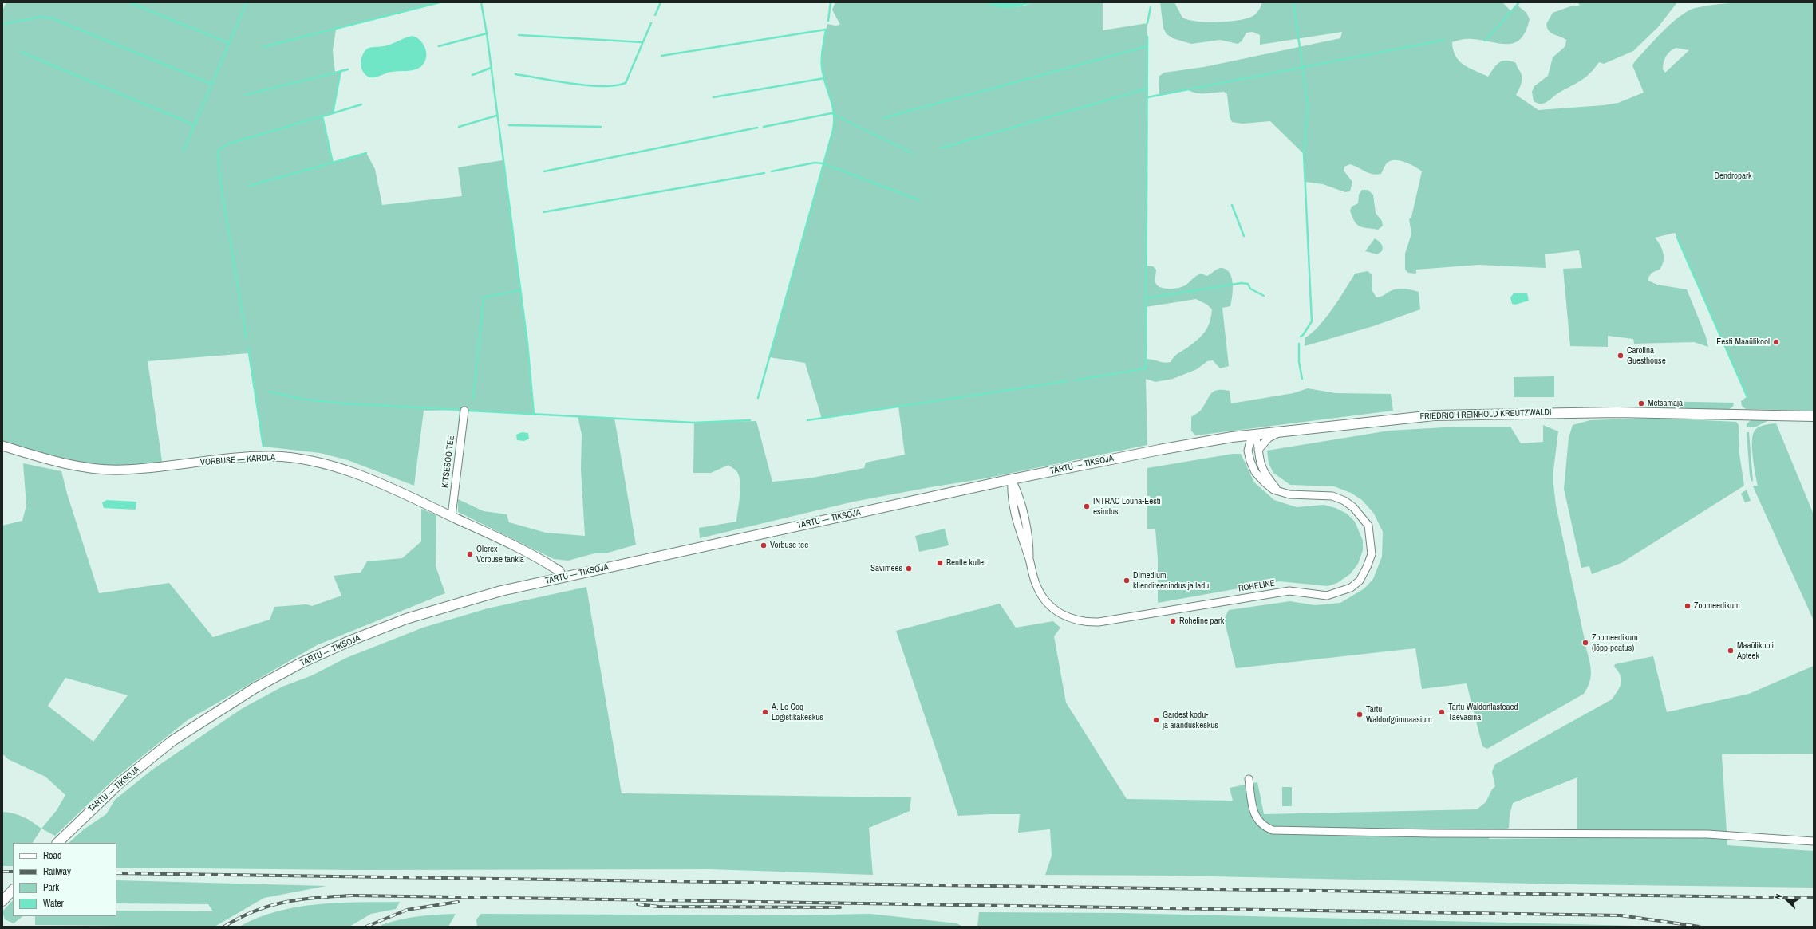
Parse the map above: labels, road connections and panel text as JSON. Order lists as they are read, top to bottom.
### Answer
{
  "streets": {
    "main road": ["FRIEDRICH REINHOLD KREUTZWALDI", "TARTU — TIKSOJA"],
    "street": ["VORBUSE — KARDLA", "KITSESOO TEE", "ROHELINE"]
  },
  "crossings": [
    ["FRIEDRICH REINHOLD KREUTZWALDI", "TARTU — TIKSOJA"],
    ["FRIEDRICH REINHOLD KREUTZWALDI", "ROHELINE"],
    ["VORBUSE — KARDLA", "KITSESOO TEE"],
    ["VORBUSE — KARDLA", "TARTU — TIKSOJA"],
    ["TARTU — TIKSOJA", "ROHELINE"]
  ],
  "parks": ["Dendropark"],
  "places": [
    "Eesti Maaülikool",
    "Carolina Guesthouse",
    "Metsamaja",
    "INTRAC Lõuna-Eesti esindus",
    "Vorbuse tee",
    "Olerex Vorbuse tankla",
    "Bentte kuller",
    "Savimees",
    "Dimedium klienditeenindus ja ladu",
    "Zoomeedikum",
    "Roheline park",
    "Zoomeedikum (lõpp-peatus)",
    "Maaülikooli Apteek",
    "A. Le Coq Logistikakeskus",
    "Tartu Waldorflasteaed Taevasina",
    "Tartu Waldorfgümnaasium",
    "Gardest kodu- ja aianduskeskus"
  ],
  "legend": [
    "Road",
    "Railway",
    "Park",
    "Water"
  ],
  "north": "left"
}
